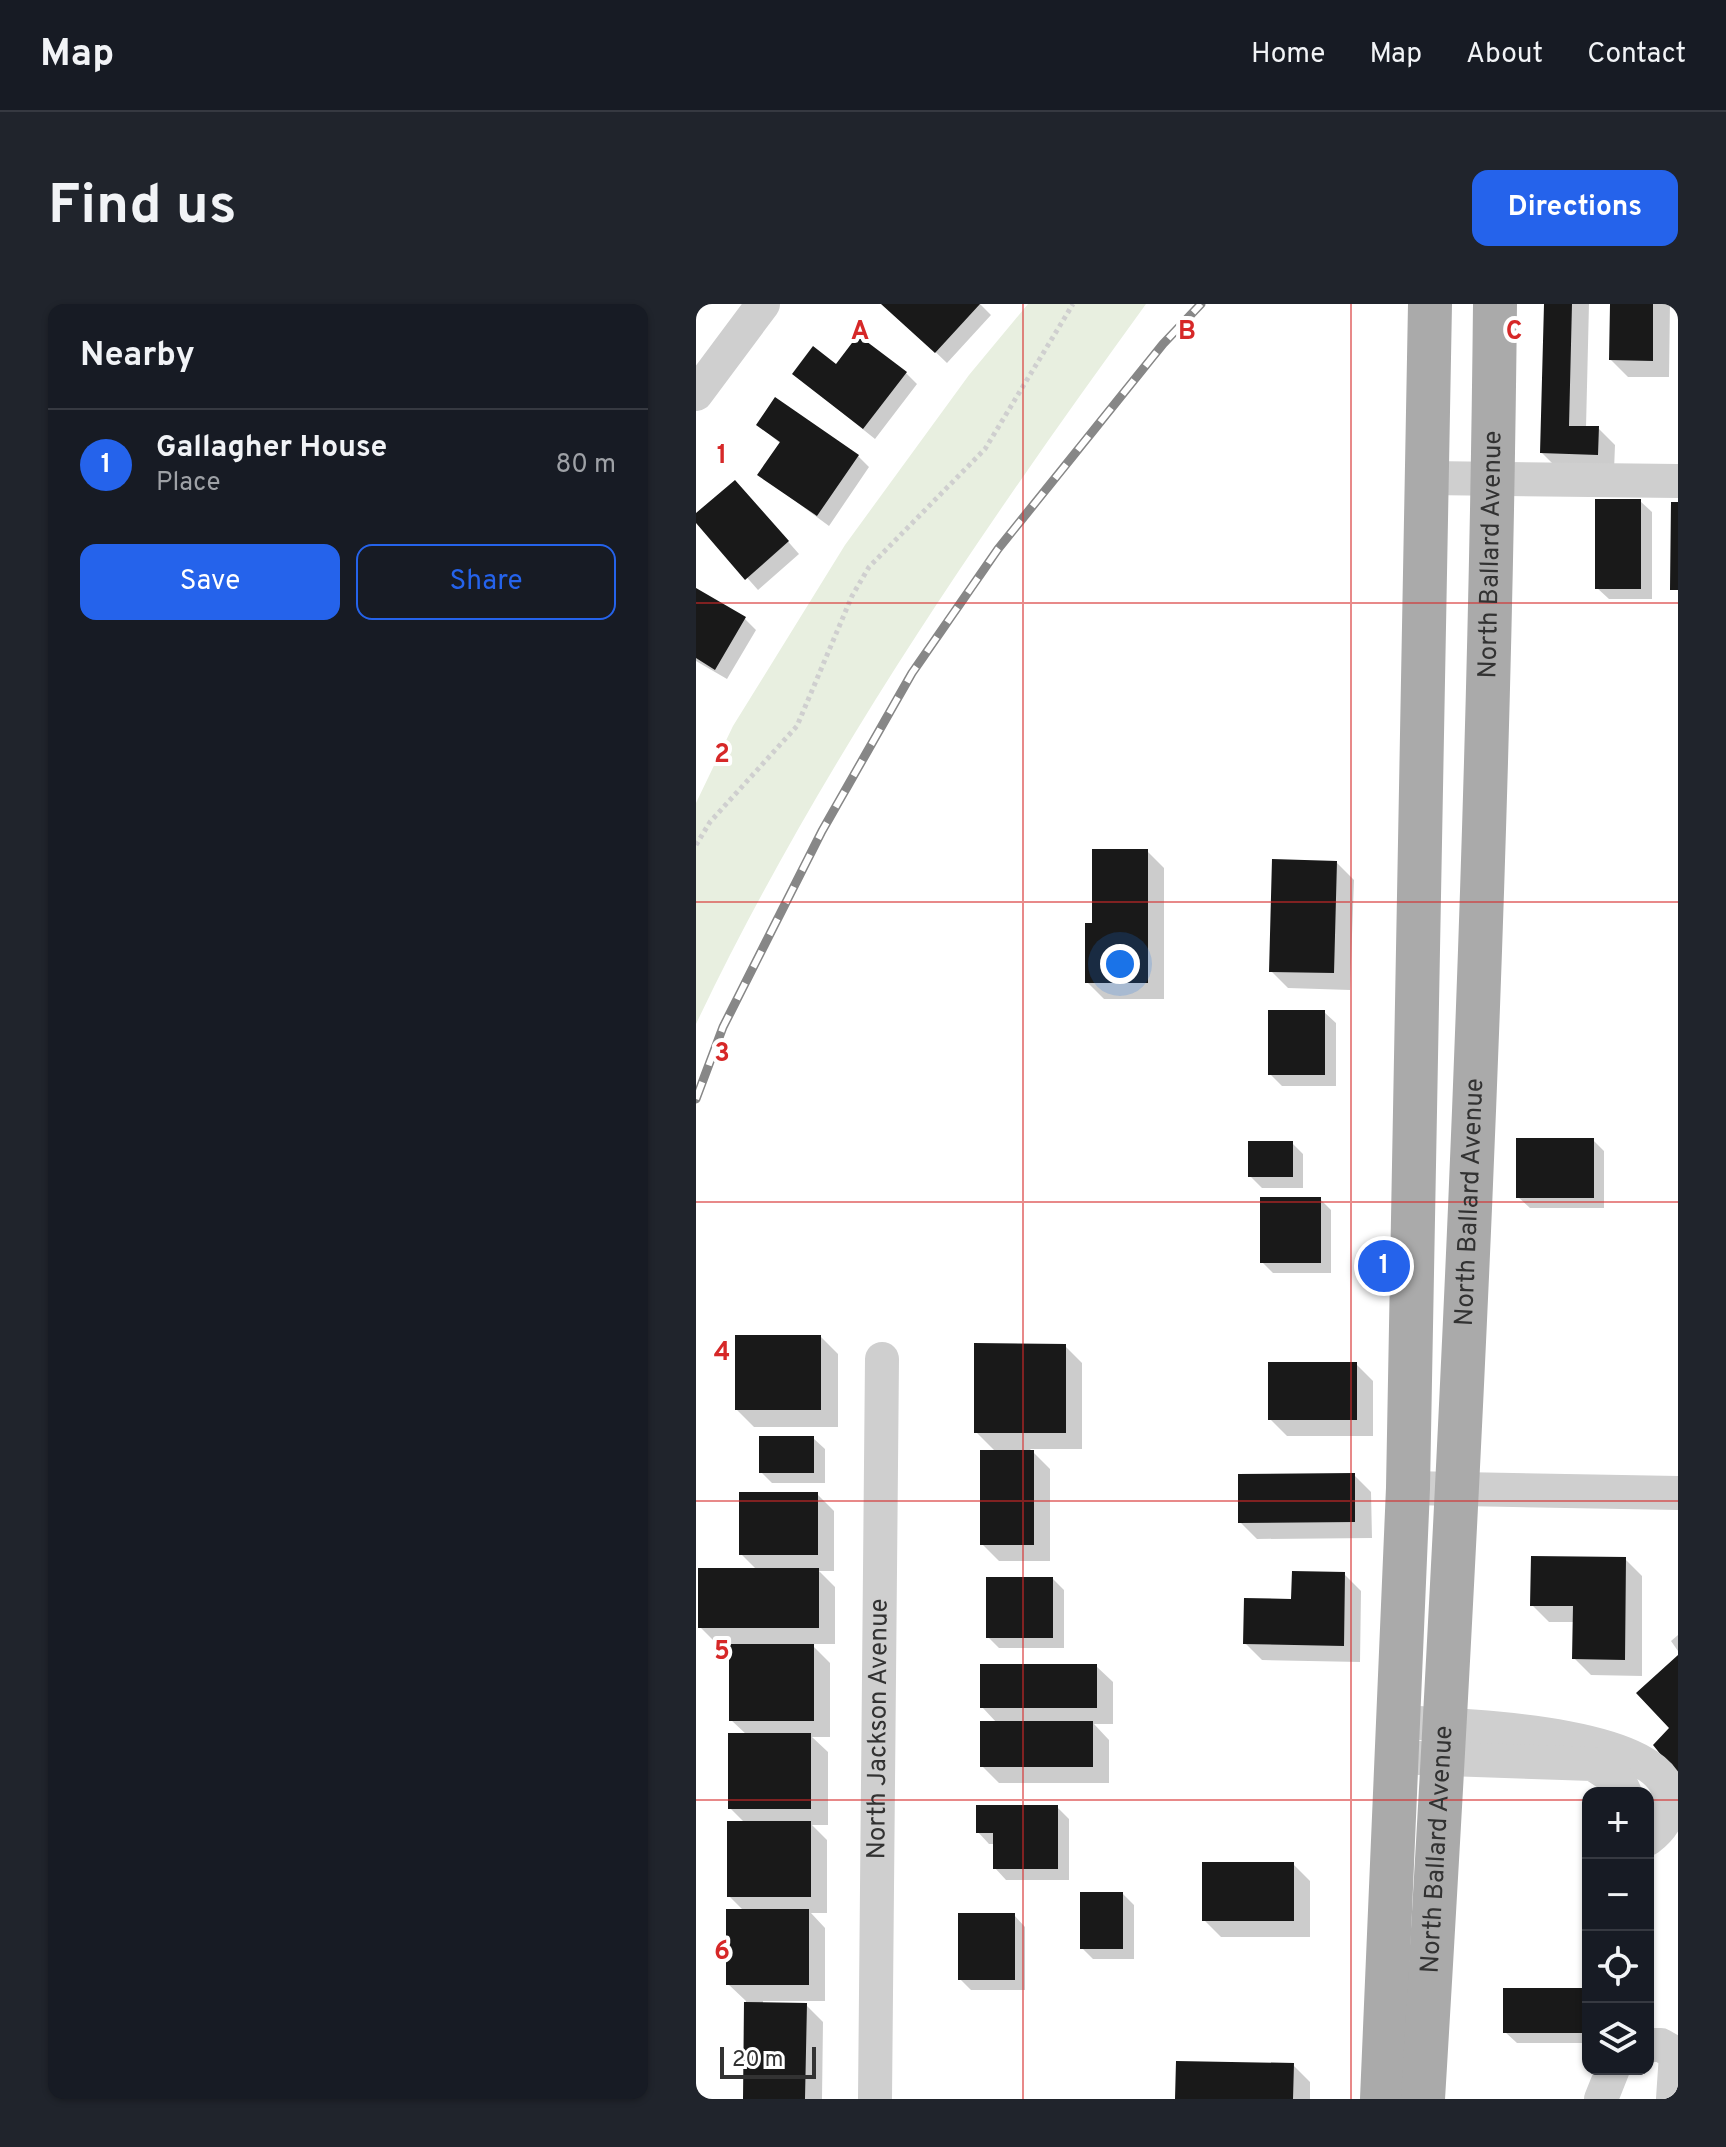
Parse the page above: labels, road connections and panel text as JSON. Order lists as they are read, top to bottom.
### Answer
{
  "streets": {
    "main road": ["North Ballard Avenue"],
    "street": ["North Jackson Avenue"]
  },
  "scale_bar": "20 m",
  "page": {
    "header": "Map",
    "nav": [
      "Home",
      "Map",
      "About",
      "Contact"
    ],
    "buttons": [
      "Directions",
      ["Save", "Share"]
    ],
    "title": "Find us",
    "heading": "Nearby",
    "list": [
      {
        "mark": "1",
        "name": "Gallagher House",
        "note": "Place",
        "value": "80 m"
      }
    ],
    "pins": "1",
    "map_buttons": ["+", "−"],
    "scale": "20 m"
  },
  "grid": {
    "columns": ["A", "B", "C"],
    "rows": [
      "1",
      "2",
      "3",
      "4",
      "5",
      "6"
    ]
  }
}
